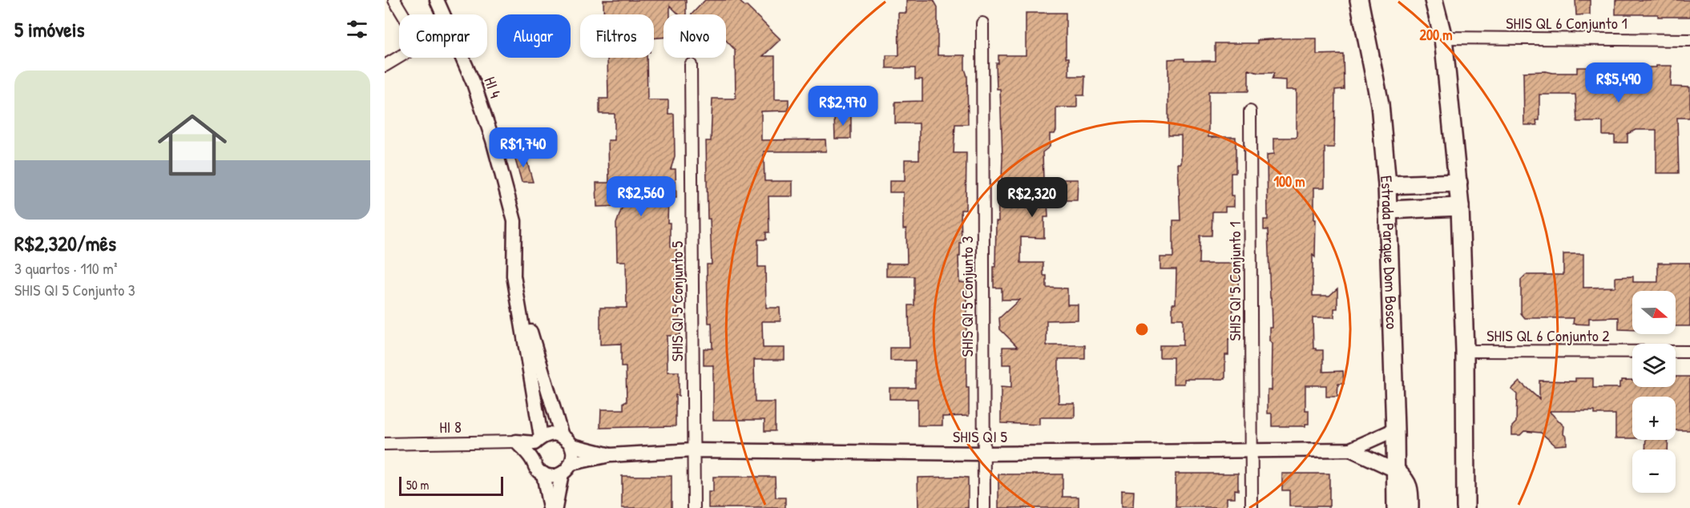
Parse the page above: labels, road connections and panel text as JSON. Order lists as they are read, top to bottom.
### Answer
{
  "streets": {
    "main road": ["Estrada Parque Dom Bosco"],
    "street": [
      "SHIS QL 6 Conjunto 1",
      "HI 4",
      "SHIS QI 5 Conjunto 1",
      "SHIS QI 5 Conjunto 3",
      "SHIS QI 5 Conjunto 5",
      "SHIS QL 6 Conjunto 2",
      "HI 8",
      "SHIS QI 5"
    ]
  },
  "crossings": [
    ["Estrada Parque Dom Bosco", "SHIS QI 5"],
    ["SHIS QI 5 Conjunto 1", "SHIS QI 5"],
    ["SHIS QI 5 Conjunto 3", "SHIS QI 5"],
    ["SHIS QI 5 Conjunto 5", "SHIS QI 5"]
  ],
  "scale_bar": "50 m",
  "north": "right",
  "page": {
    "heading": "5 imóveis",
    "chip": [
      "Comprar",
      "Alugar",
      "Filtros",
      "Novo"
    ],
    "list": [
      {
        "name": "R$2,320/mês",
        "note": "3 quartos · 110 m² · SHIS QI 5 Conjunto 3"
      }
    ],
    "price": [
      "R$5,490",
      "R$2,970",
      "R$1,740",
      "R$2,560",
      "R$2,320"
    ],
    "map_buttons": ["+", "−"],
    "scale": "50 m"
  },
  "rings": ["200 m", "100 m"]
}
